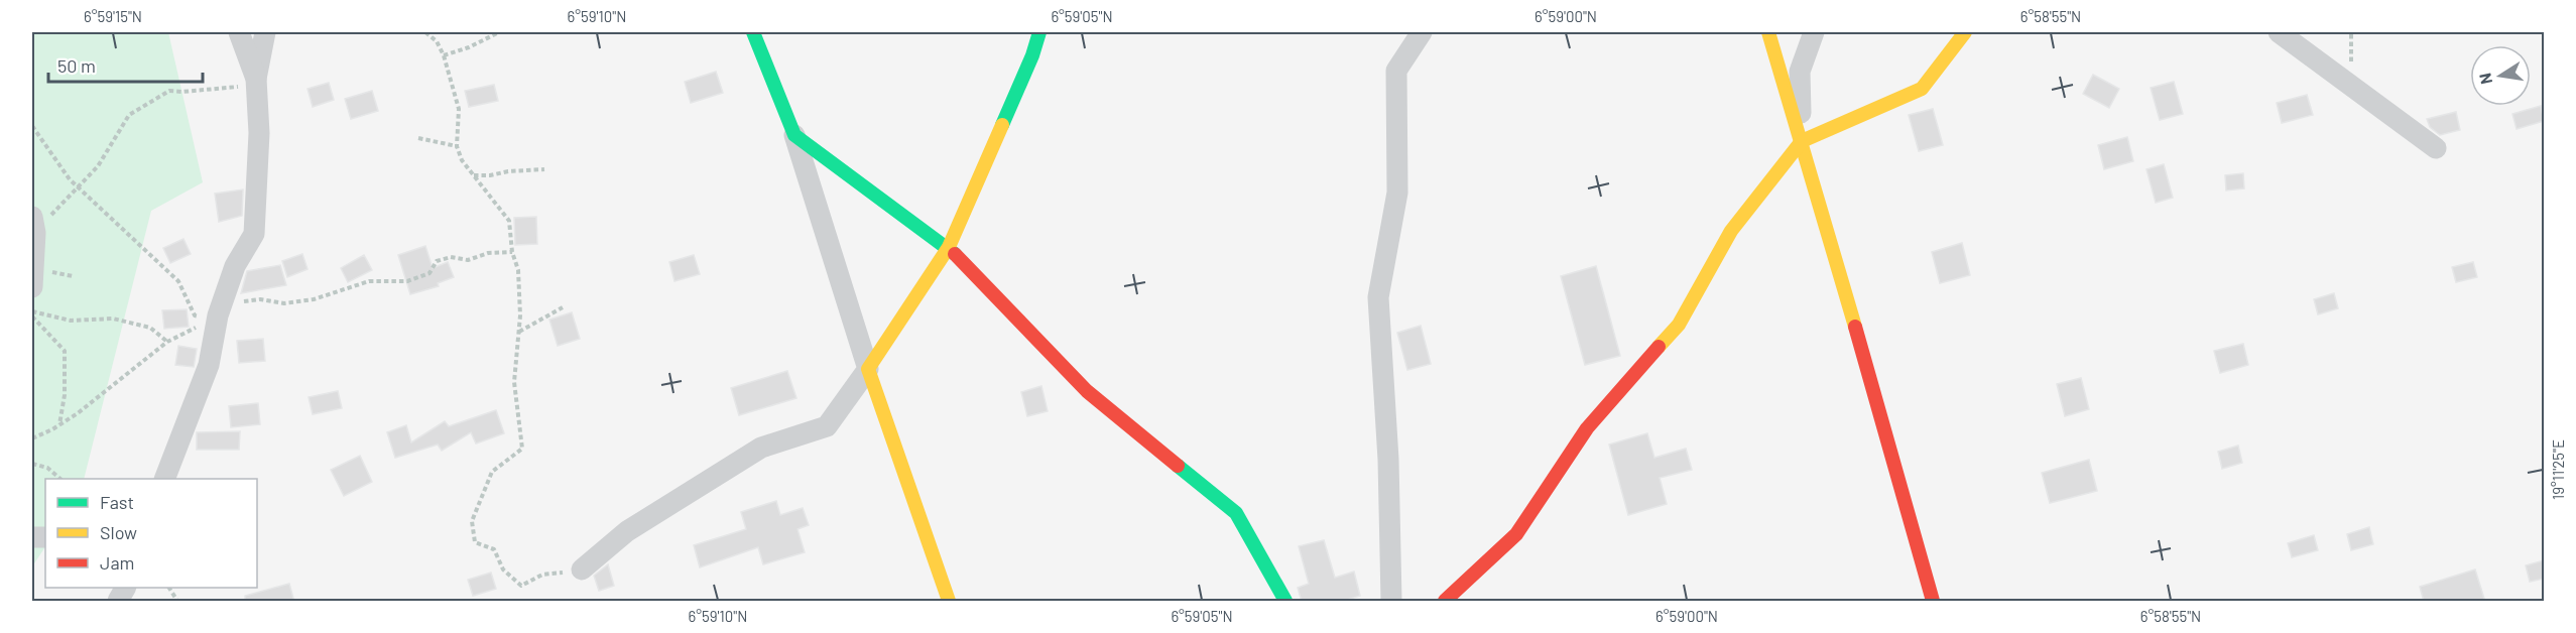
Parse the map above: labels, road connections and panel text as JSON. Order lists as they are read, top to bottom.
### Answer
{
  "legend": ["Fast", "Slow", "Jam"],
  "scale_bar": "50 m",
  "north": "left",
  "coordinates": [
    "6°59'15\"N",
    "6°59'10\"N",
    "6°59'05\"N",
    "6°59'00\"N",
    "6°58'55\"N",
    "19°11'25\"E"
  ]
}
